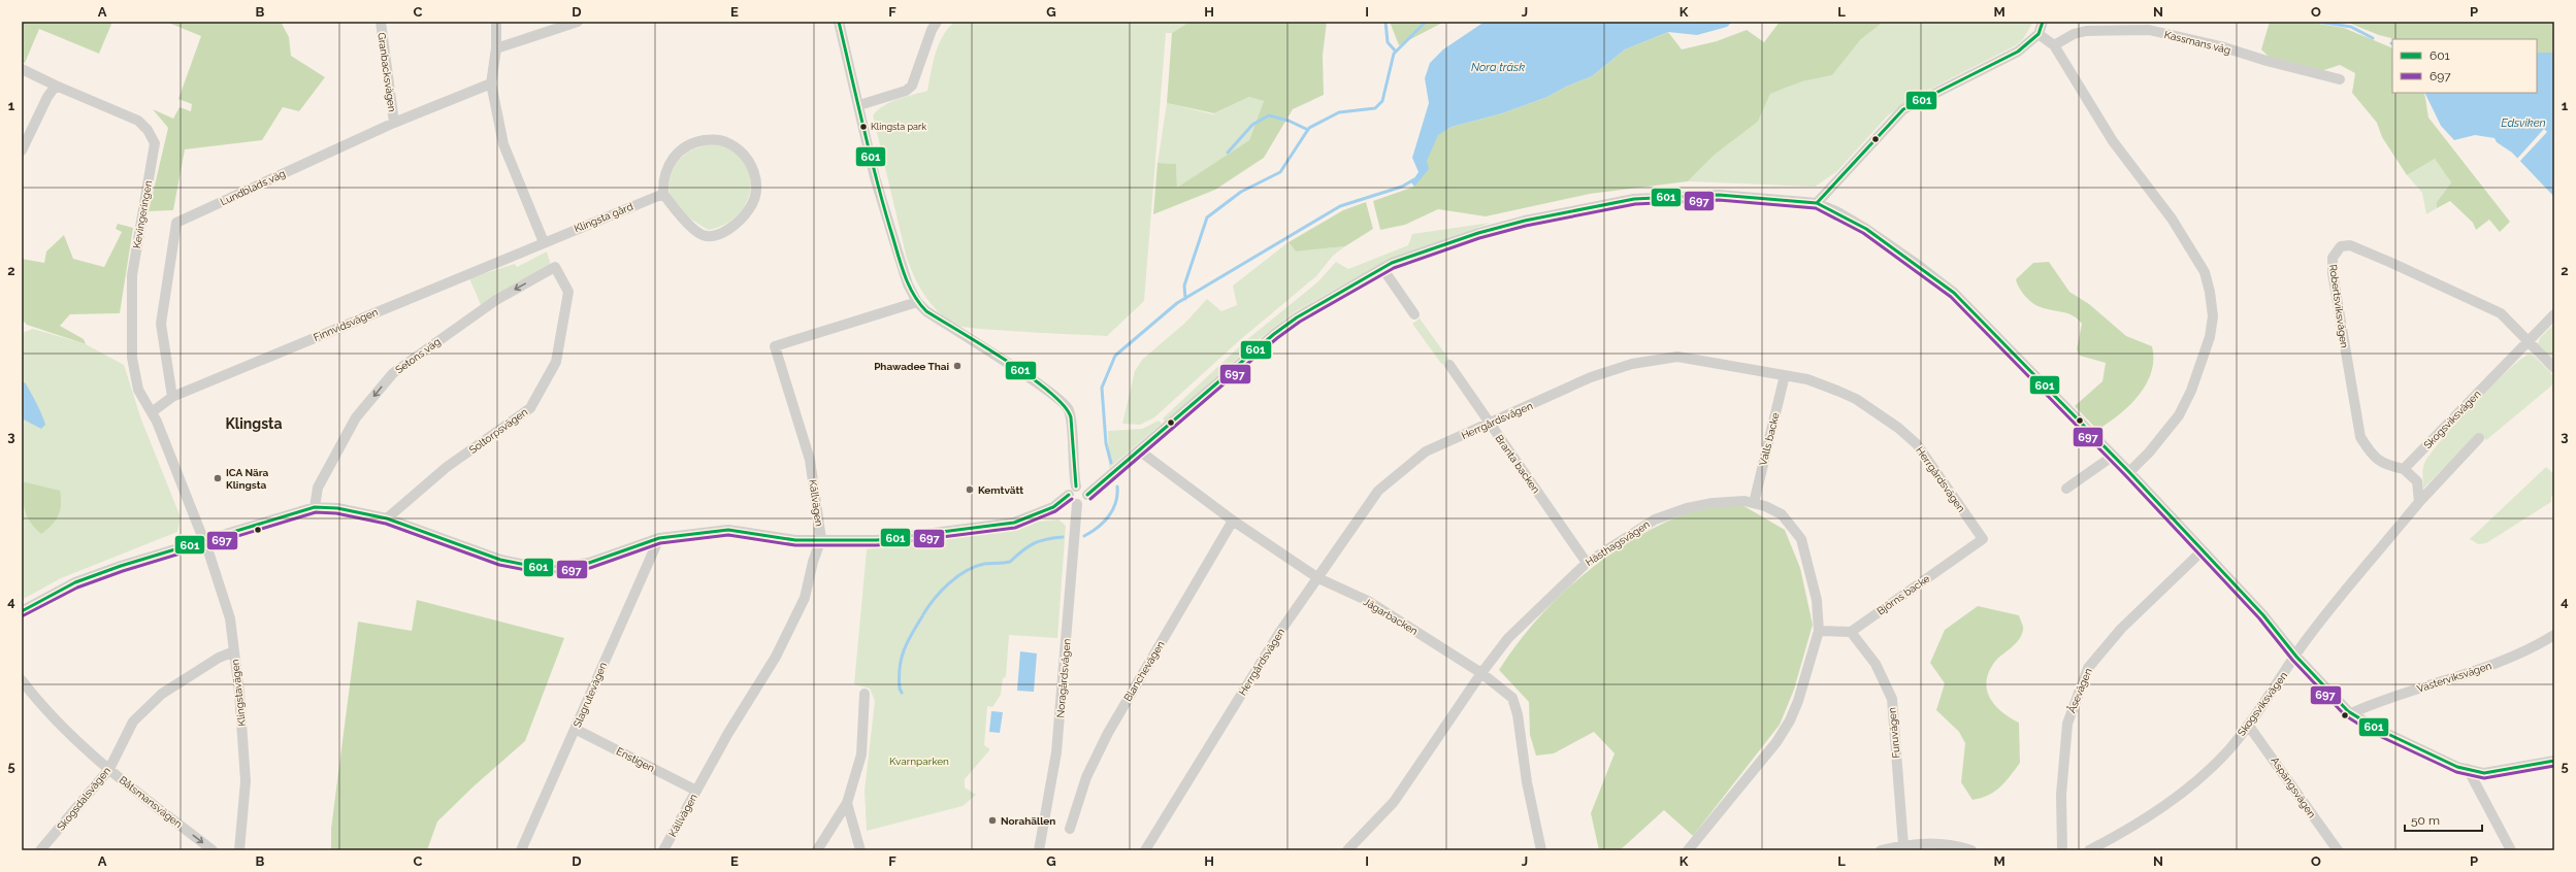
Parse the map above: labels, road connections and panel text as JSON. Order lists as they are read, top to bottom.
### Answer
{
  "streets": {
    "street": [
      "Kassmans väg",
      "Granbacksvägen",
      "Lundblads väg",
      "Kevingeringen",
      "Klingsta gård",
      "Robertsviksvägen",
      "Finnvidsvägen",
      "Setons väg",
      "Skogsviksvägen",
      "Herrgårdsvägen",
      "Soltorpsvägen",
      "Valls backe",
      "Branta backen",
      "Källvägen",
      "Hästhagsvägen",
      "Björns backe",
      "Jägarbacken",
      "Blanchevägen",
      "Västerviksvägen",
      "Noragårdsvägen",
      "Åsevägen",
      "Klingstavägen",
      "Slagrutevägen",
      "Furuvägen",
      "Enstigen",
      "Aspängsvägen",
      "Skogsdalsvägen",
      "Båtsmansvägen"
    ]
  },
  "crossings": [
    ["Granbacksvägen", "Lundblads väg"],
    ["Lundblads väg", "Finnvidsvägen"],
    ["Kevingeringen", "Finnvidsvägen"],
    ["Kevingeringen", "Klingstavägen"],
    ["Klingsta gård", "Finnvidsvägen"],
    ["Robertsviksvägen", "Skogsviksvägen"],
    ["Setons väg", "Soltorpsvägen"],
    ["Skogsviksvägen", "Aspängsvägen"],
    ["Herrgårdsvägen", "Valls backe"],
    ["Herrgårdsvägen", "Branta backen"],
    ["Herrgårdsvägen", "Björns backe"],
    ["Herrgårdsvägen", "Jägarbacken"],
    ["Valls backe", "Hästhagsvägen"],
    ["Branta backen", "Hästhagsvägen"],
    ["Källvägen", "Enstigen"],
    ["Hästhagsvägen", "Jägarbacken"],
    ["Björns backe", "Furuvägen"],
    ["Jägarbacken", "Blanchevägen"],
    ["Klingstavägen", "Skogsdalsvägen"],
    ["Slagrutevägen", "Enstigen"],
    ["Skogsdalsvägen", "Båtsmansvägen"]
  ],
  "one_way": ["Setons väg", "Båtsmansvägen"],
  "districts": ["Klingsta"],
  "water": ["Nora träsk", "Edsviken"],
  "parks": ["Kvarnparken"],
  "places": [
    "Klingsta park",
    "Phawadee Thai",
    "ICA Nära Klingsta",
    "Kemtvätt",
    "Norahällen"
  ],
  "lines": ["transit line 601", "transit line 697"],
  "legend": ["601", "697"],
  "scale_bar": "50 m",
  "grid": {
    "columns": [
      "A",
      "B",
      "C",
      "D",
      "E",
      "F",
      "G",
      "H",
      "I",
      "J",
      "K",
      "L",
      "M",
      "N",
      "O",
      "P"
    ],
    "rows": [
      "1",
      "2",
      "3",
      "4",
      "5"
    ]
  }
}
